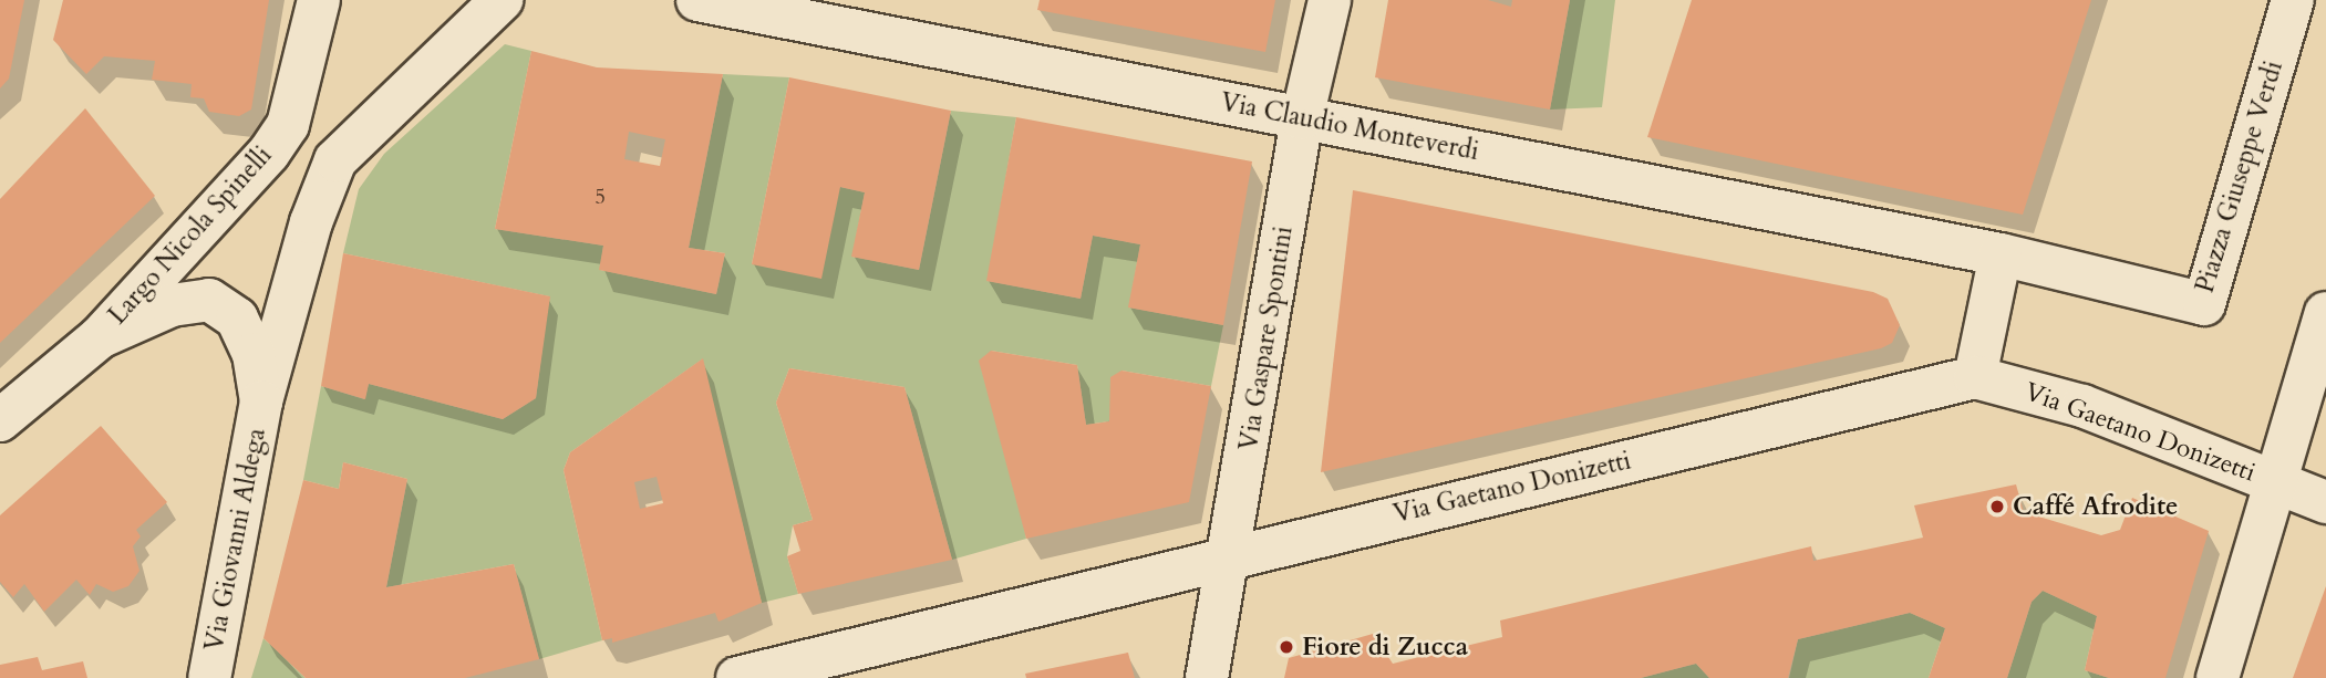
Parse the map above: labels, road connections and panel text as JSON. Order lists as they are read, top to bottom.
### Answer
{
  "streets": {
    "street": [
      "Via Claudio Monteverdi",
      "Piazza Giuseppe Verdi",
      "Largo Nicola Spinelli",
      "Via Gaspare Spontini",
      "Via Gaetano Donizetti",
      "Via Giovanni Aldega"
    ]
  },
  "crossings": [
    ["Via Claudio Monteverdi", "Piazza Giuseppe Verdi"],
    ["Via Claudio Monteverdi", "Via Gaspare Spontini"],
    ["Via Gaspare Spontini", "Via Gaetano Donizetti"]
  ],
  "places": ["Caffé Afrodite", "Fiore di Zucca"],
  "house_numbers": ["5"]
}
